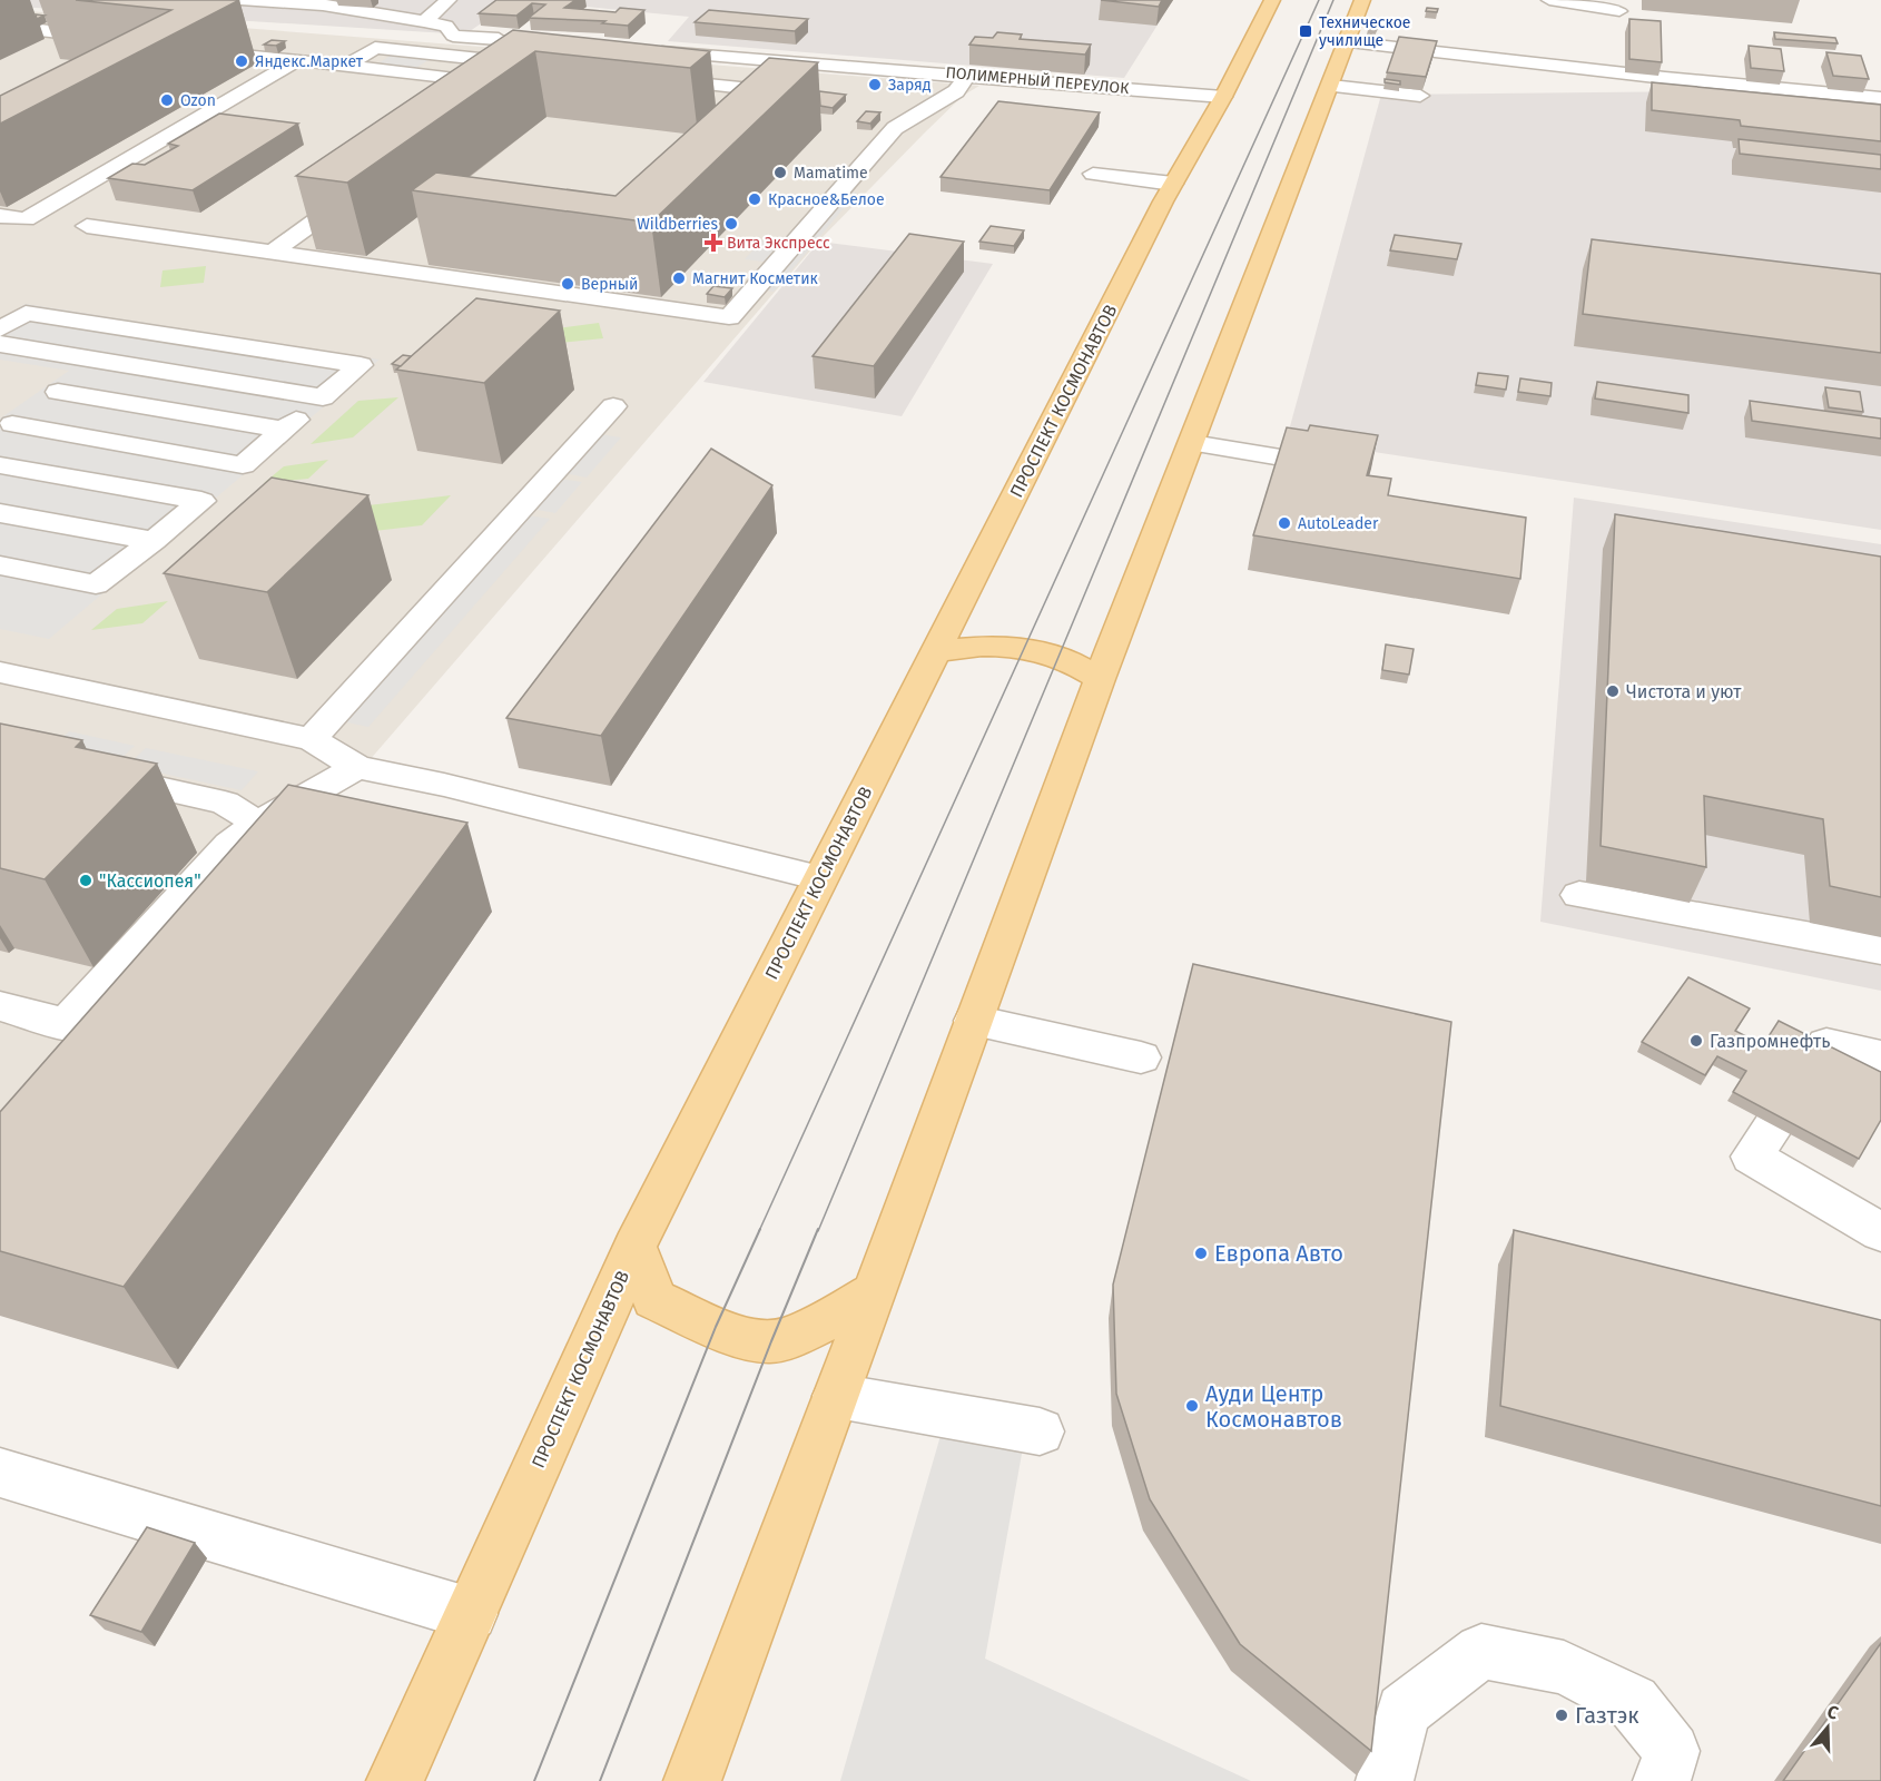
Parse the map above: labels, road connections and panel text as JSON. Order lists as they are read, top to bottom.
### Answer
{
  "streets": {
    "main road": ["ПРОСПЕКТ КОСМОНАВТОВ"],
    "street": ["ПОЛИМЕРНЫЙ ПЕРЕУЛОК"]
  },
  "crossings": [
    ["ПОЛИМЕРНЫЙ ПЕРЕУЛОК", "ПРОСПЕКТ КОСМОНАВТОВ"]
  ],
  "places": {
    "transit": ["Техническое училище"],
    "other": [
      "Яндекс.Маркет",
      "Заряд",
      "Ozon",
      "Mamatime",
      "Красное&Белое",
      "Wildberries",
      "Магнит Косметик",
      "Верный",
      "AutoLeader",
      "Чистота и уют",
      "\"Кассиопея\"",
      "Газпромнефть",
      "Европа Авто",
      "Ауди Центр Космонавтов",
      "Газтэк"
    ],
    "health": ["Вита Экспресс"]
  },
  "north": "top"
}
